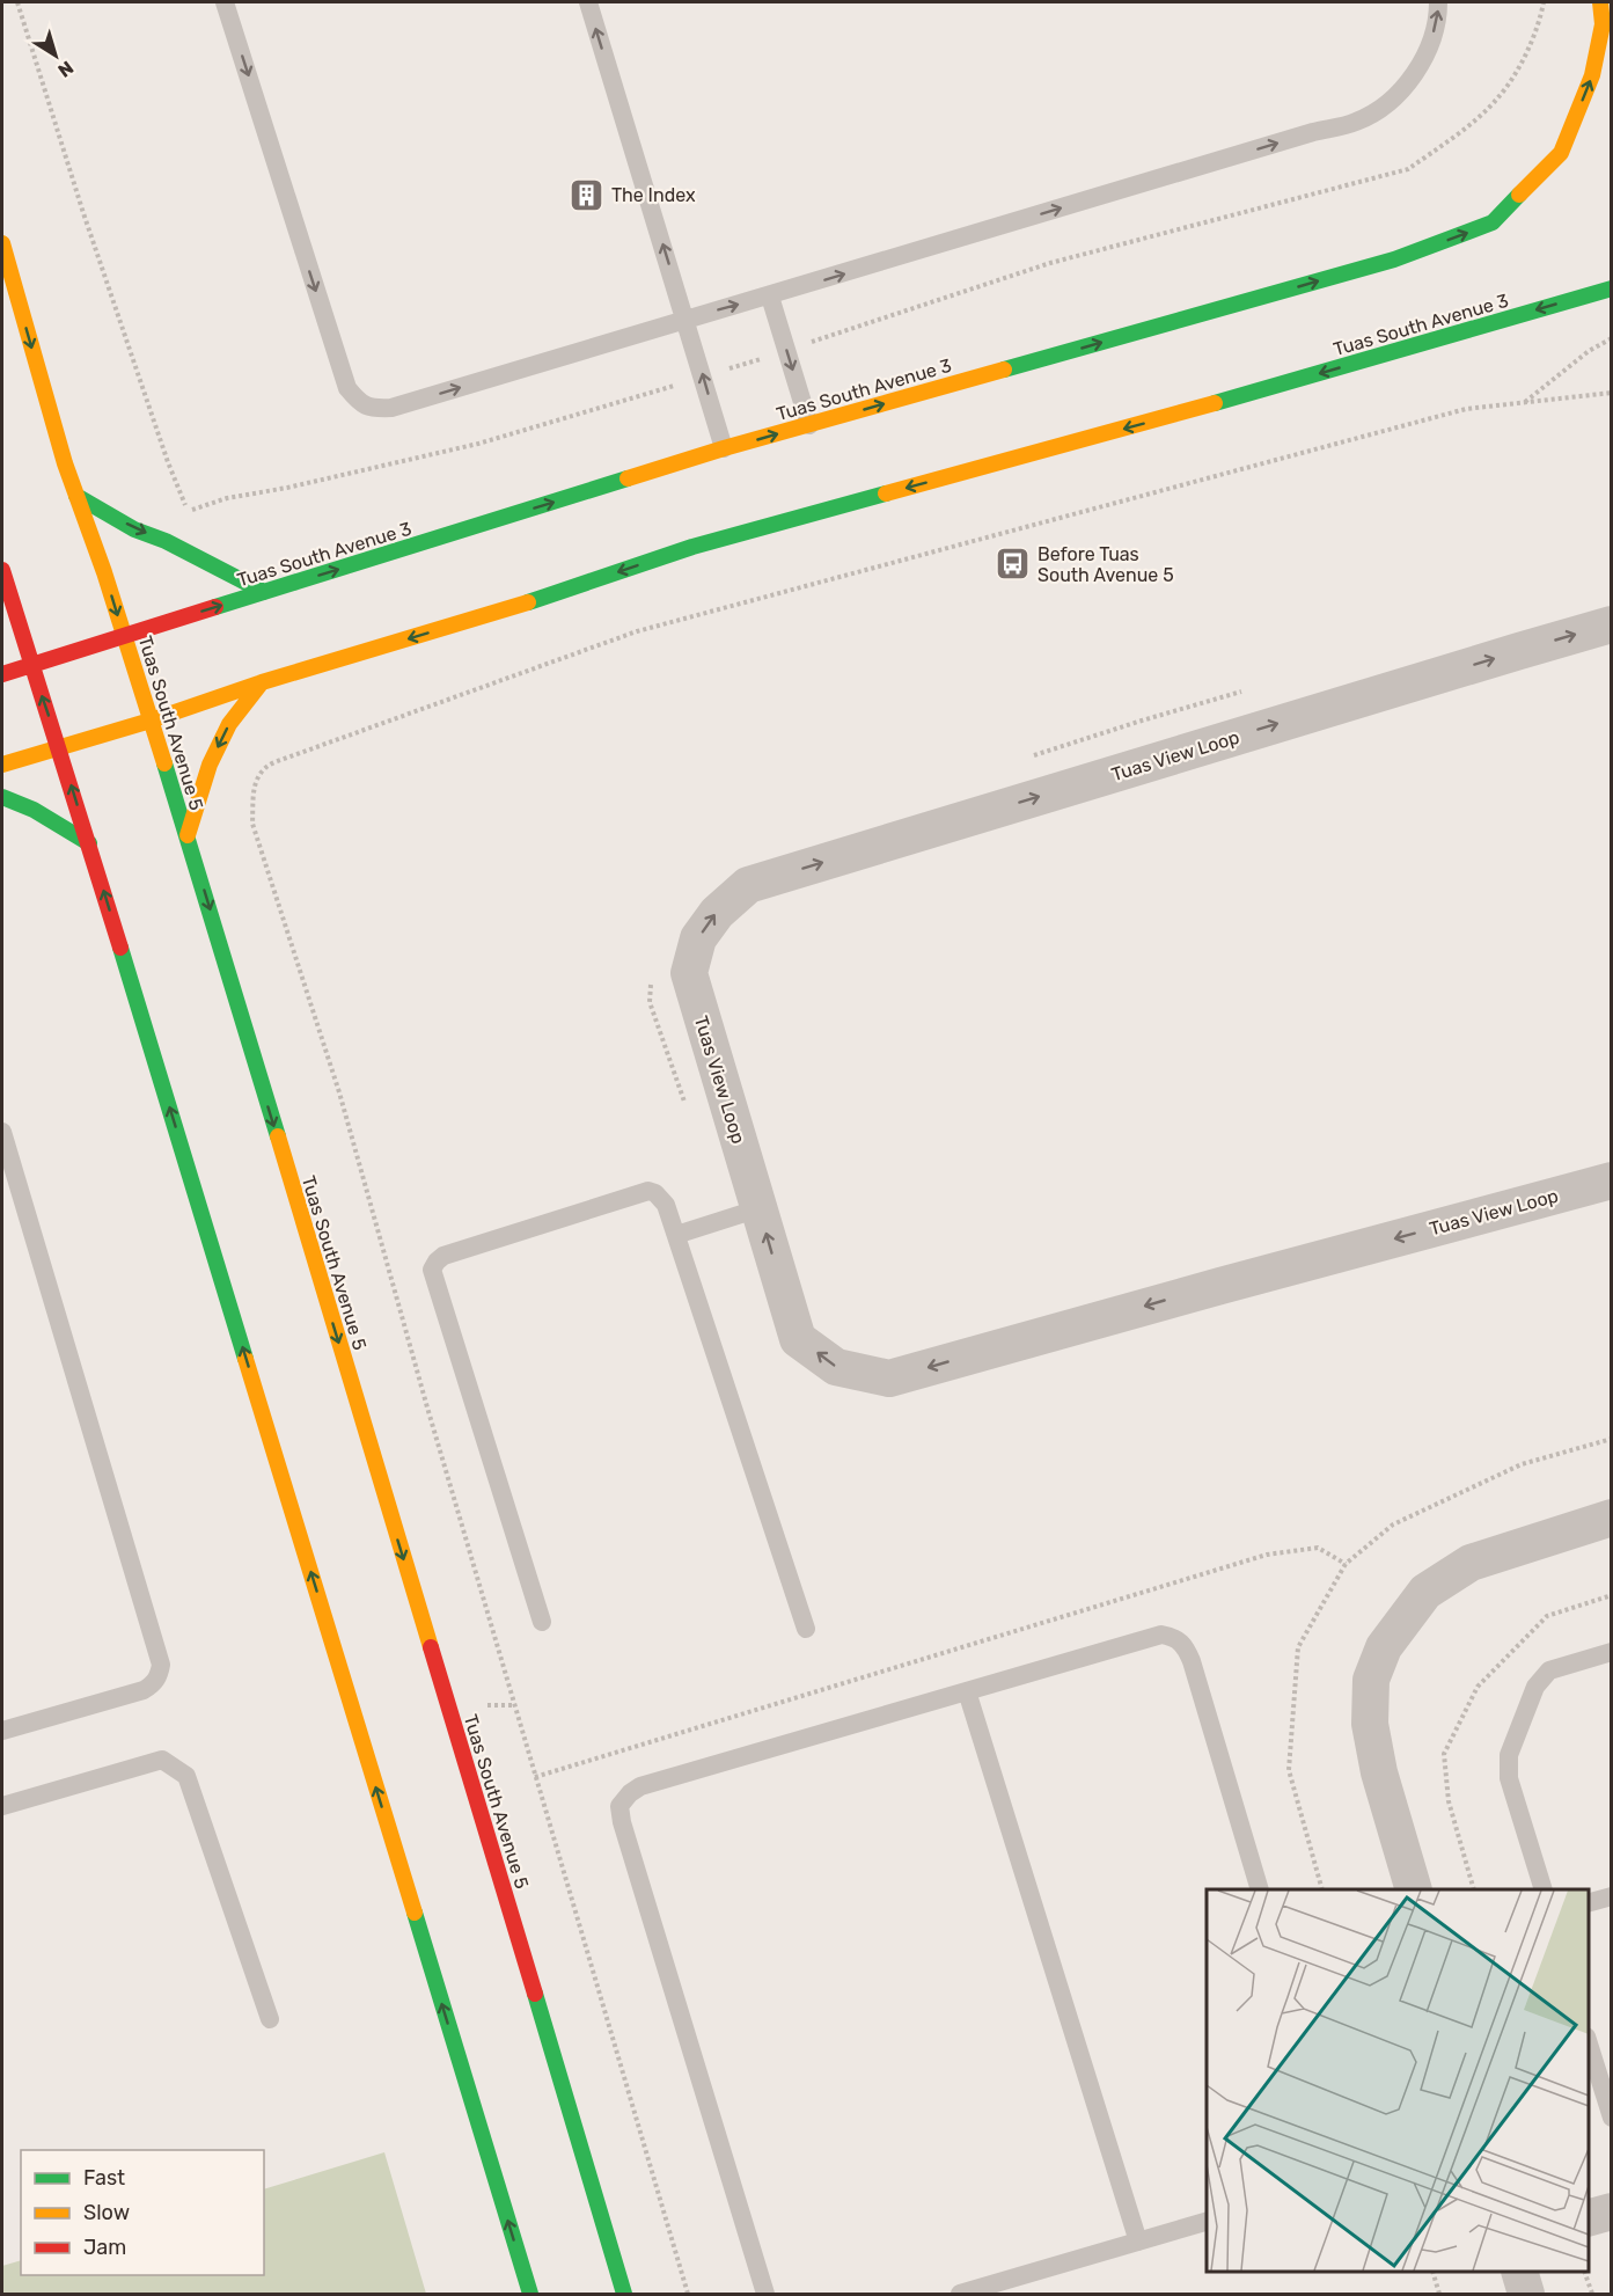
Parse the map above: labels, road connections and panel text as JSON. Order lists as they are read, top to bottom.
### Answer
{
  "streets": {
    "main road": ["Tuas South Avenue 3", "Tuas South Avenue 5"],
    "street": ["Tuas View Loop"]
  },
  "crossings": [
    ["Tuas South Avenue 3", "Tuas South Avenue 5"]
  ],
  "places": {
    "building": ["The Index"],
    "bus stop": ["Before Tuas South Avenue 5"]
  },
  "legend": ["Fast", "Slow", "Jam"],
  "north": "bottom right"
}
